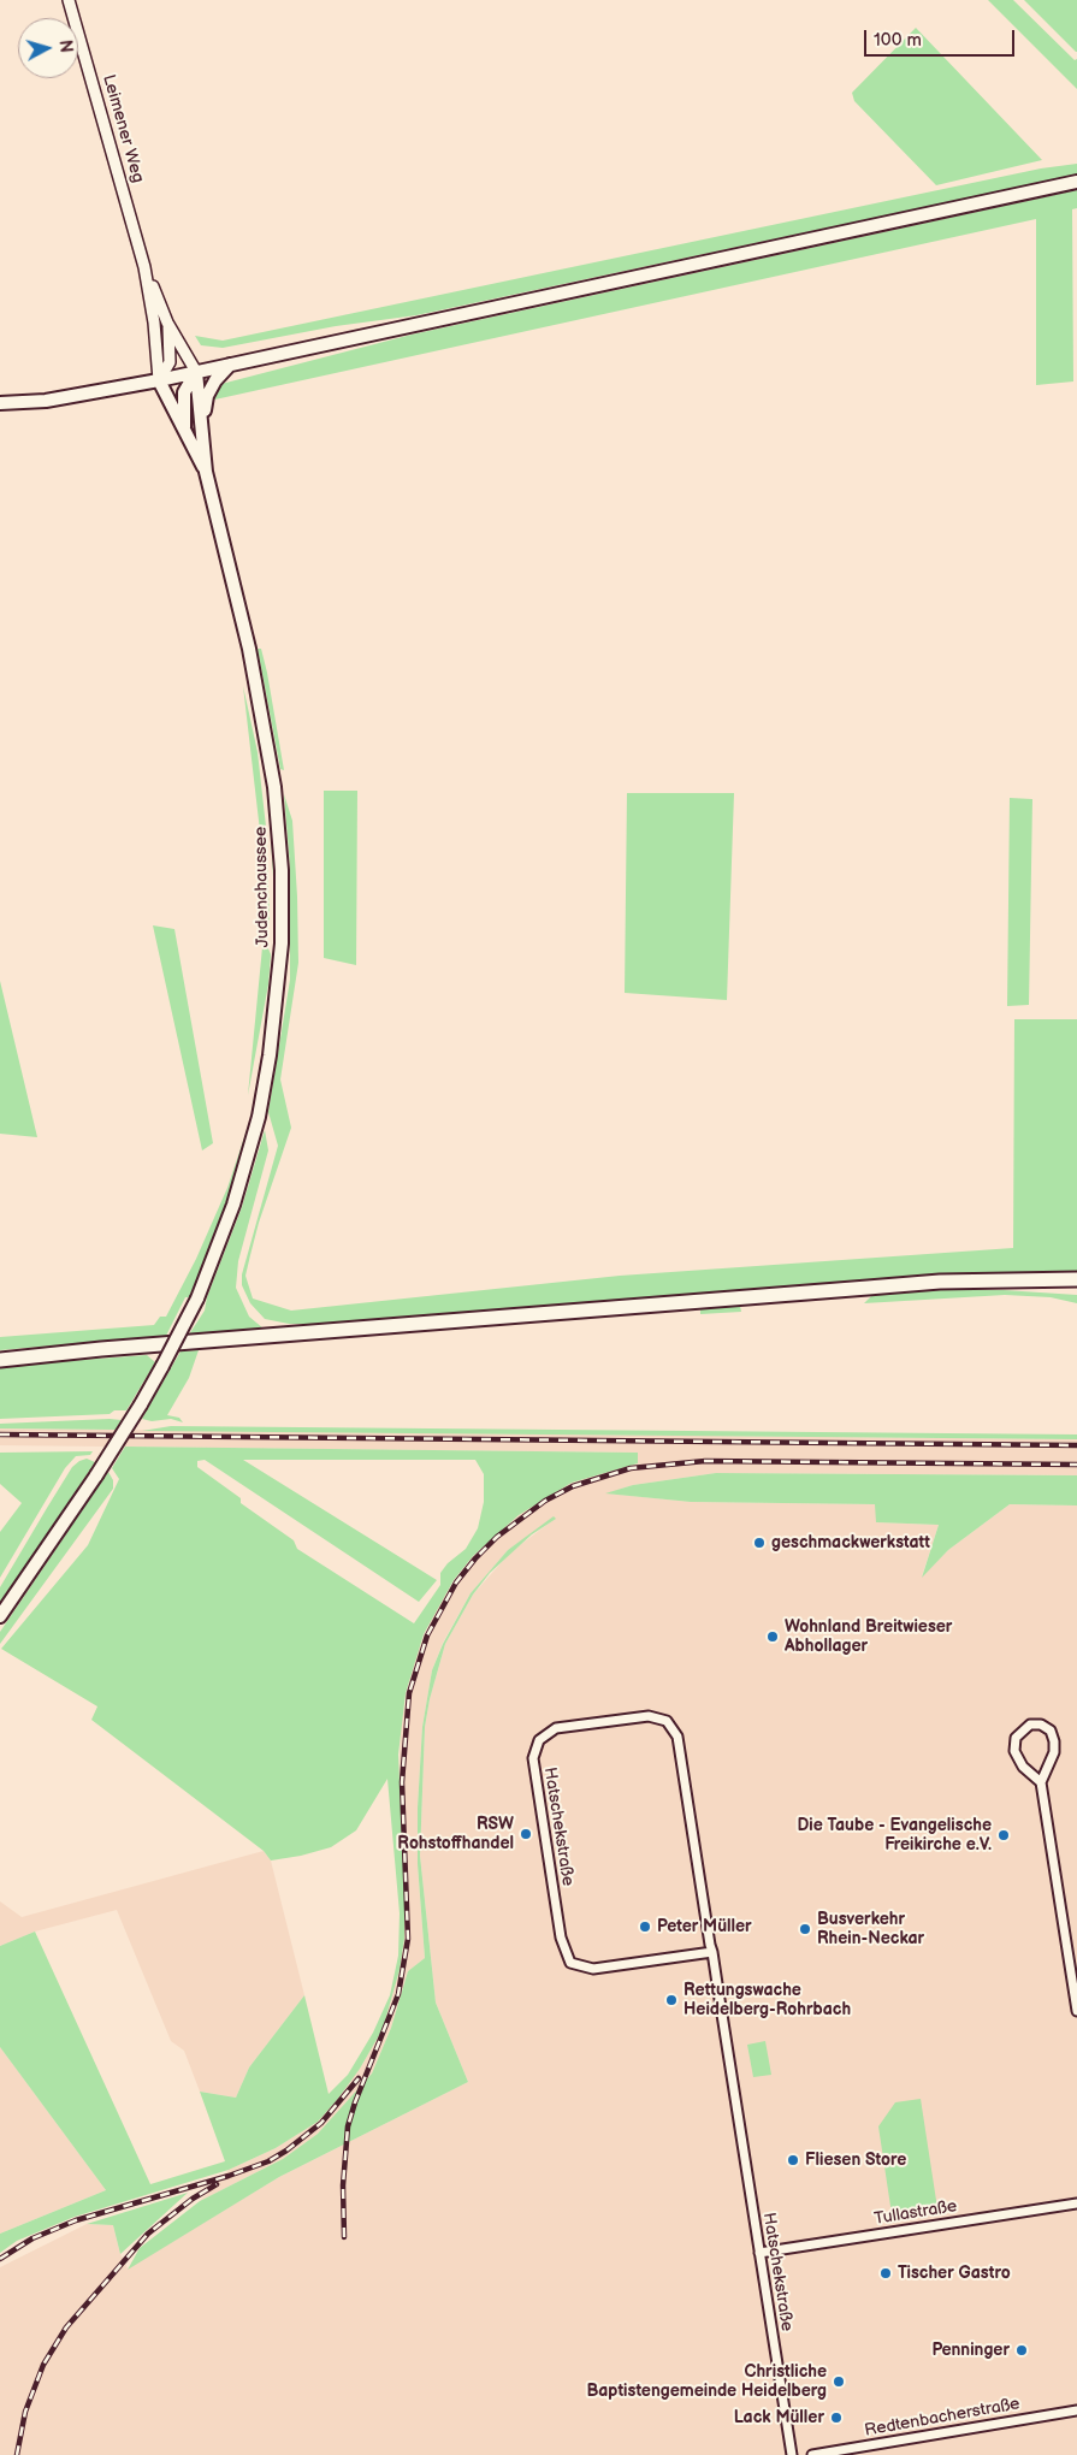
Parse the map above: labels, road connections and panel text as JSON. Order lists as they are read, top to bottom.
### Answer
{
  "streets": {
    "main road": ["Judenchaussee"],
    "street": [
      "Leimener Weg",
      "Hatschekstraße",
      "Tullastraße",
      "Redtenbacherstraße"
    ]
  },
  "crossings": [
    ["Leimener Weg", "Judenchaussee"],
    ["Hatschekstraße", "Tullastraße"]
  ],
  "places": [
    "geschmackwerkstatt",
    "Wohnland Breitwieser Abhollager",
    "RSW Rohstoffhandel",
    "Die Taube - Evangelische Freikirche e.V.",
    "Peter Müller",
    "Busverkehr Rhein-Neckar",
    "Rettungswache Heidelberg-Rohrbach",
    "Fliesen Store",
    "Tischer Gastro",
    "Penninger",
    "Christliche Baptistengemeinde Heidelberg",
    "Lack Müller"
  ],
  "scale_bar": "100 m",
  "north": "right"
}
